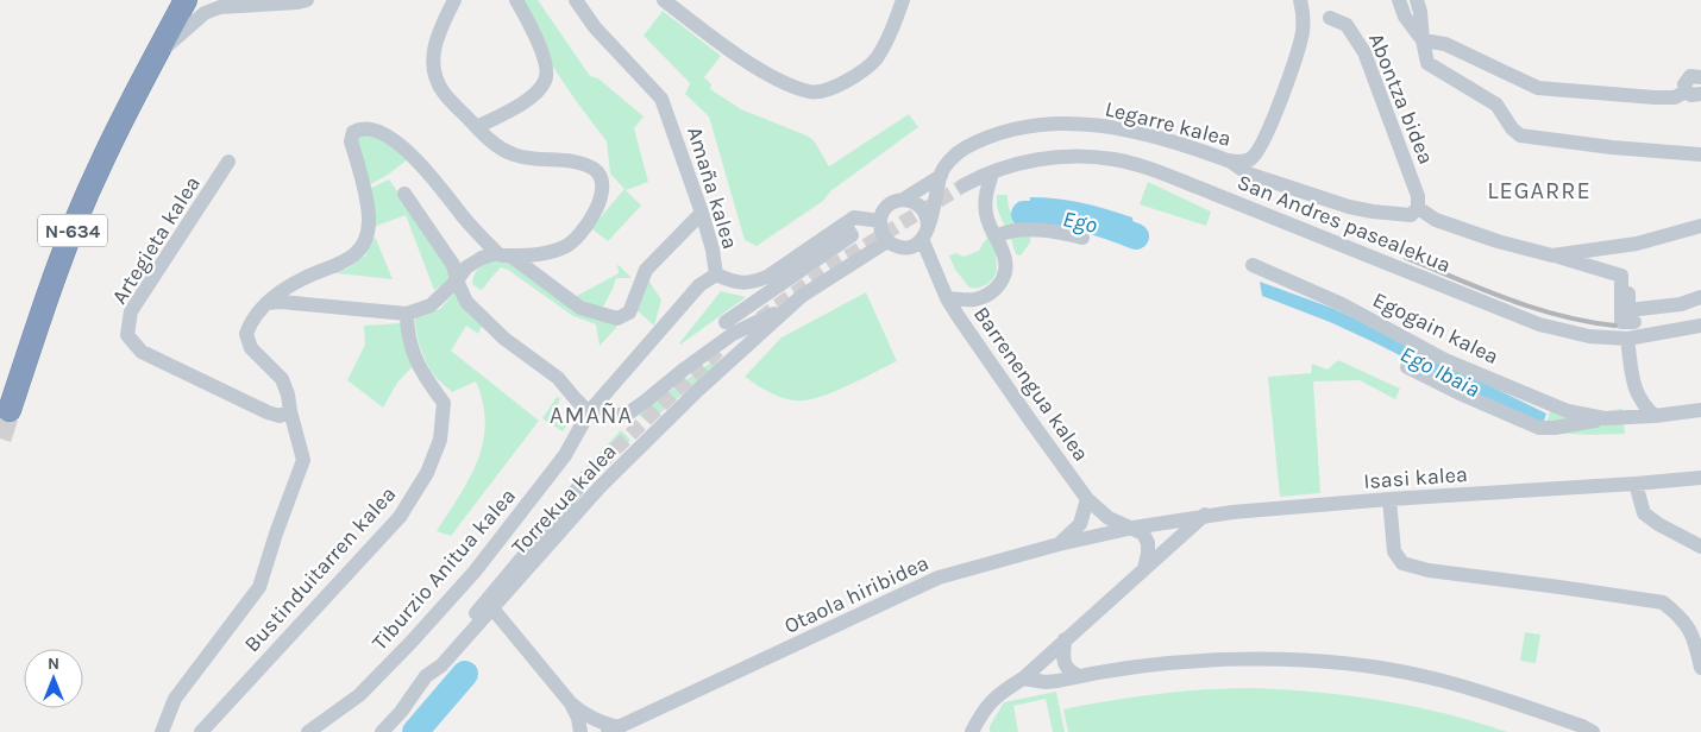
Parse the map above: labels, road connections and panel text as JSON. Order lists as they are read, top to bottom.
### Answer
{
  "streets": {
    "highway": ["N-634"],
    "street": [
      "Abontza bidea",
      "Legarre kalea",
      "Amaña kalea",
      "San Andres pasealekua",
      "Artegieta kalea",
      "Egogain kalea",
      "Barrenengua kalea",
      "Isasi kalea",
      "Torrekua kalea",
      "Bustinduitarren kalea",
      "Tiburzio Anitua kalea",
      "Otaola hiribidea"
    ]
  },
  "crossings": [
    ["Amaña kalea", "Tiburzio Anitua kalea"],
    ["Barrenengua kalea", "Isasi kalea"],
    ["Barrenengua kalea", "Otaola hiribidea"],
    ["Isasi kalea", "Otaola hiribidea"]
  ],
  "districts": ["LEGARRE", "AMAÑA"],
  "water": ["Ego", "Ego Ibaia"],
  "north": "top"
}
